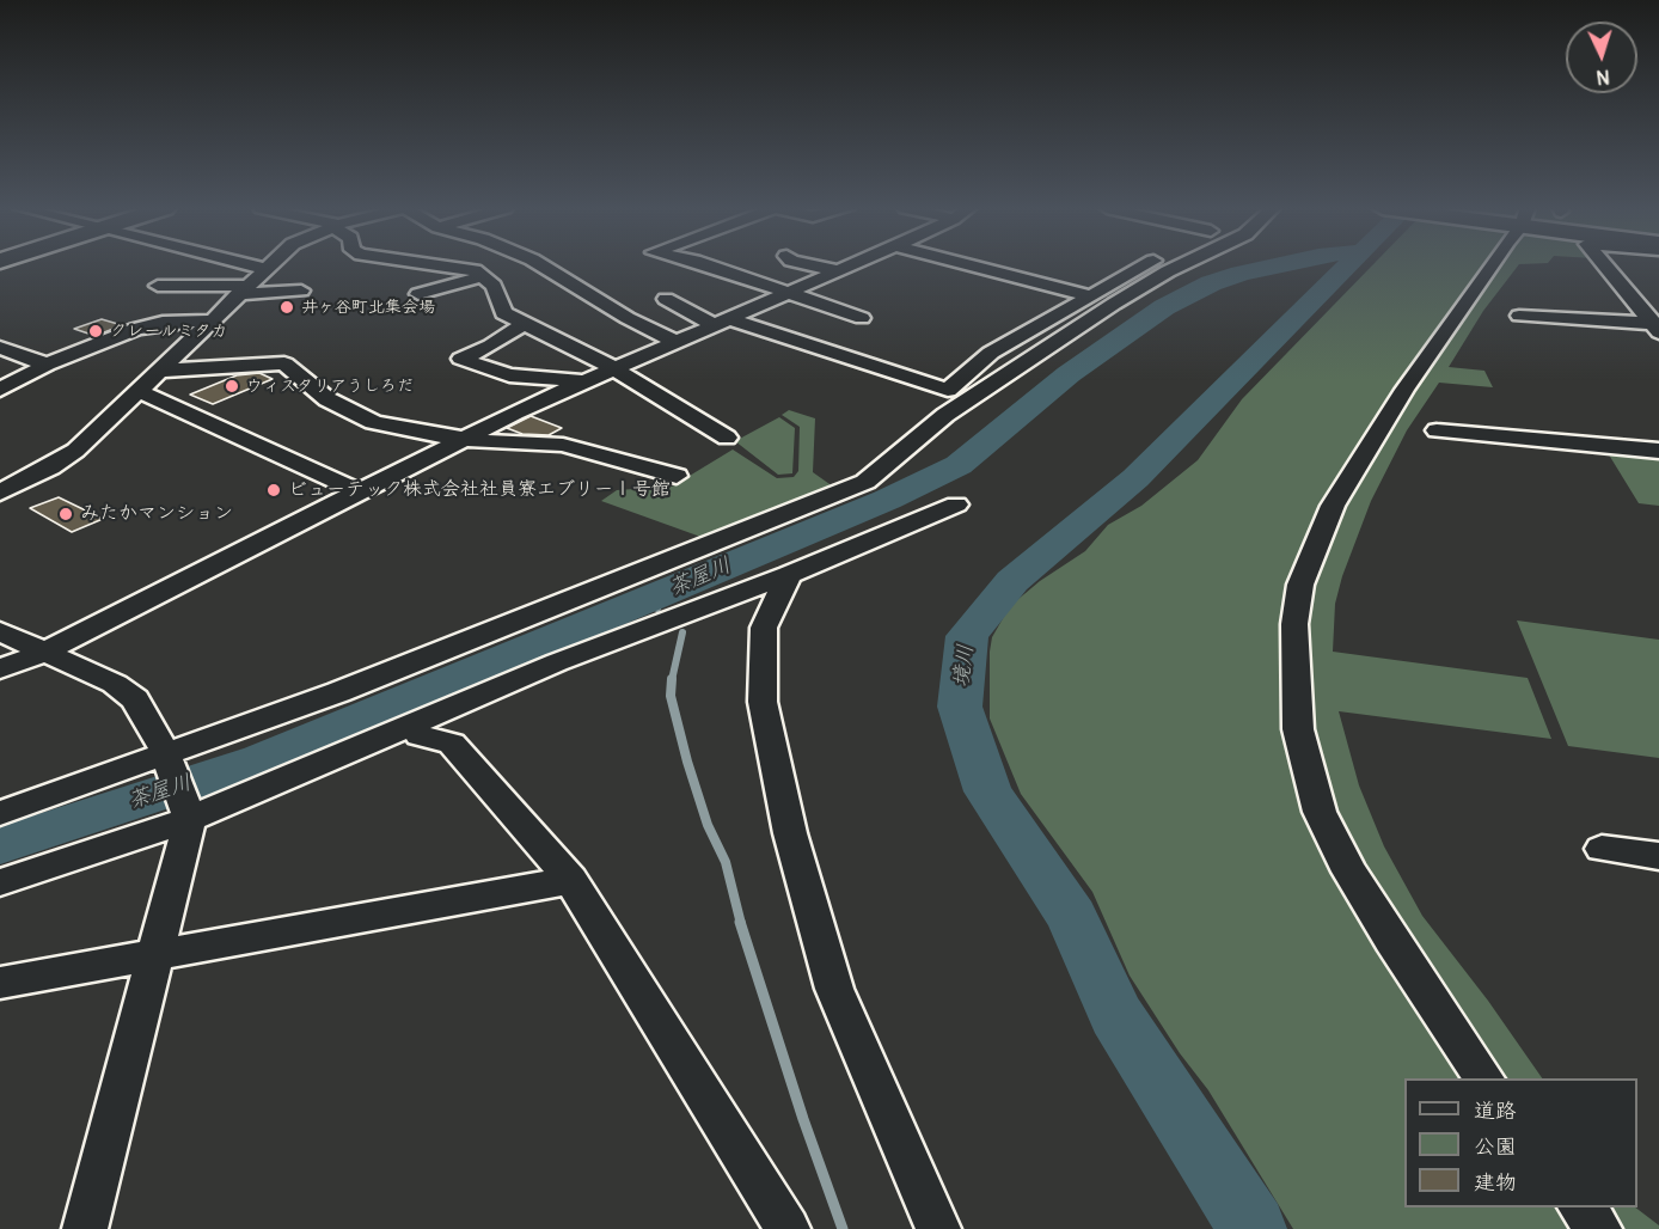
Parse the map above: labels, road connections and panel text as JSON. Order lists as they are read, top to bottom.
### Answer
{
  "water": ["茶屋川", "境川"],
  "places": [
    "井ヶ谷町北集会場",
    "クレールミタカ",
    "ウィスタリアうしろだ",
    "ビューテック株式会社社員寮エブリーⅠ号館",
    "みたかマンション"
  ],
  "legend": ["道路", "公園", "建物"],
  "north": "bottom"
}
